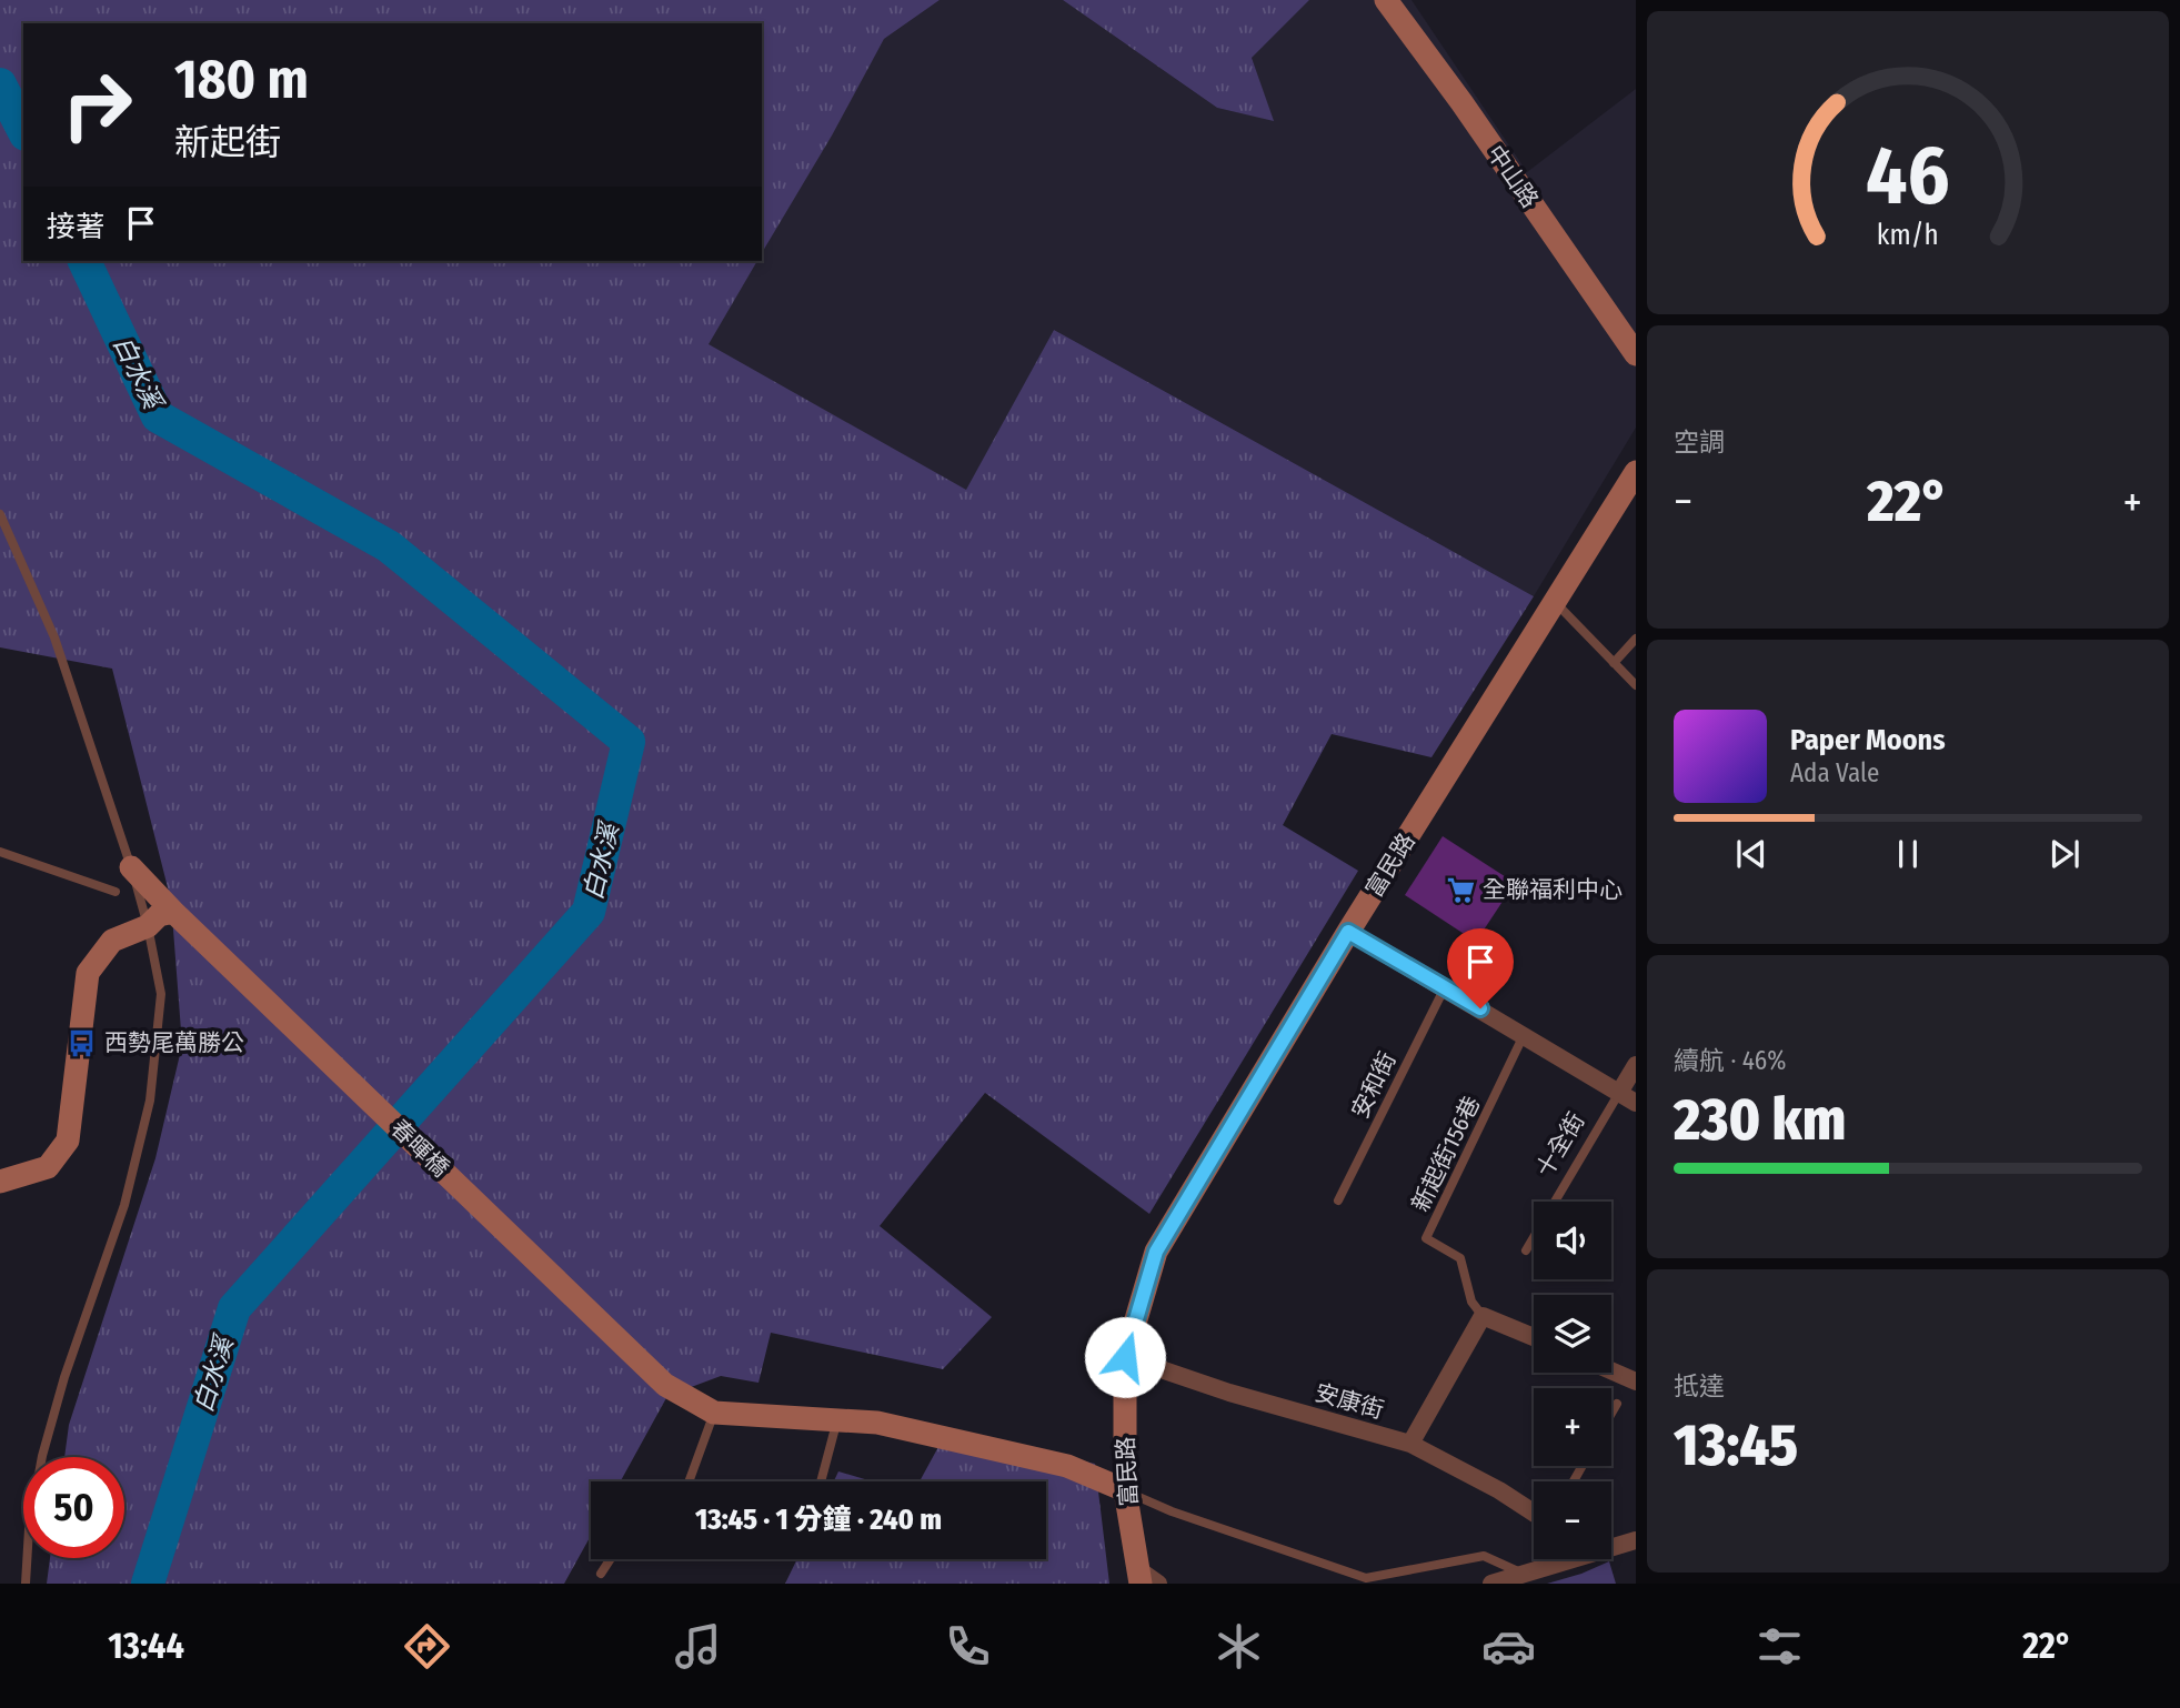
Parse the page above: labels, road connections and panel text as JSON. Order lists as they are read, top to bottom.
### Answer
{
  "streets": {
    "main road": ["中山路", "富民路", "春暉橋"],
    "street": ["十全街", "安康街"],
    "lane": ["安和街", "新起街156巷"]
  },
  "crossings": [
    ["富民路", "安康街"]
  ],
  "water": ["白水溪"],
  "places": {
    "supermarket": ["全聯福利中心"],
    "bus stop": ["西勢尾萬勝公"]
  },
  "page": {
    "turn": ["180 m", "新起街"],
    "then": "接著",
    "tile": [
      "空調",
      ["續航 · 46%", "230 km"],
      ["抵達", "13:45"]
    ],
    "heat": ["−", "22°", "+"],
    "song": ["Paper Moons", "Ada Vale"],
    "map_buttons": ["+", "−"],
    "limit": "50",
    "trip": "13:45 · 1 分鐘 · 240 m",
    "tabs": ["13:44", "22°"],
    "gauge": ["46", "km/h"]
  }
}
